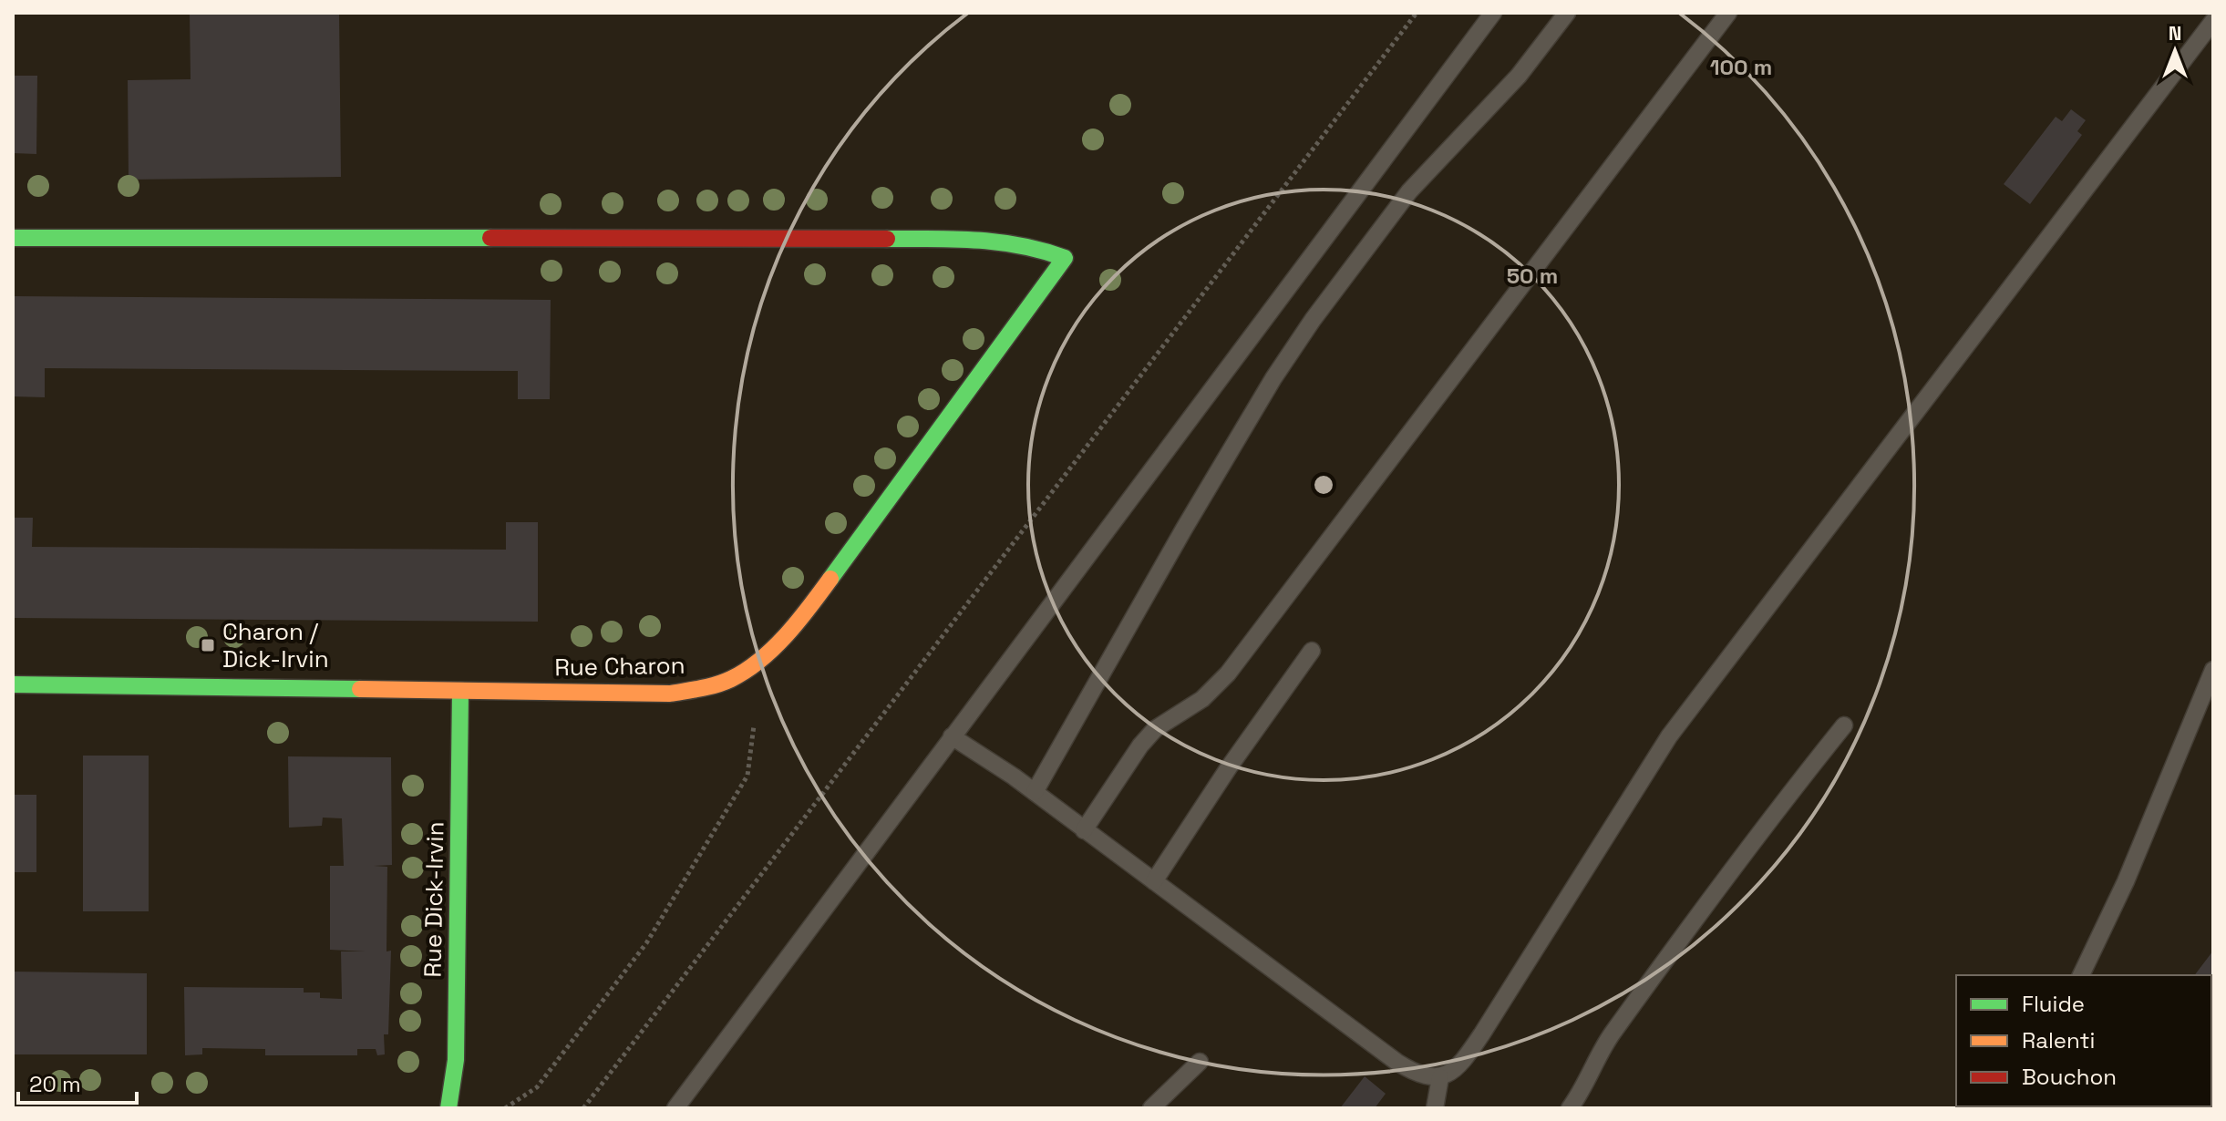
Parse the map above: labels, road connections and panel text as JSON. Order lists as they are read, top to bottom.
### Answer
{
  "streets": {
    "street": ["Rue Charon", "Rue Dick-Irvin"]
  },
  "crossings": [
    ["Rue Charon", "Rue Dick-Irvin"]
  ],
  "places": {
    "transit": ["Charon / Dick-Irvin"]
  },
  "legend": ["Fluide", "Ralenti", "Bouchon"],
  "scale_bar": "20 m",
  "north": "top",
  "rings": ["100 m", "50 m"]
}
